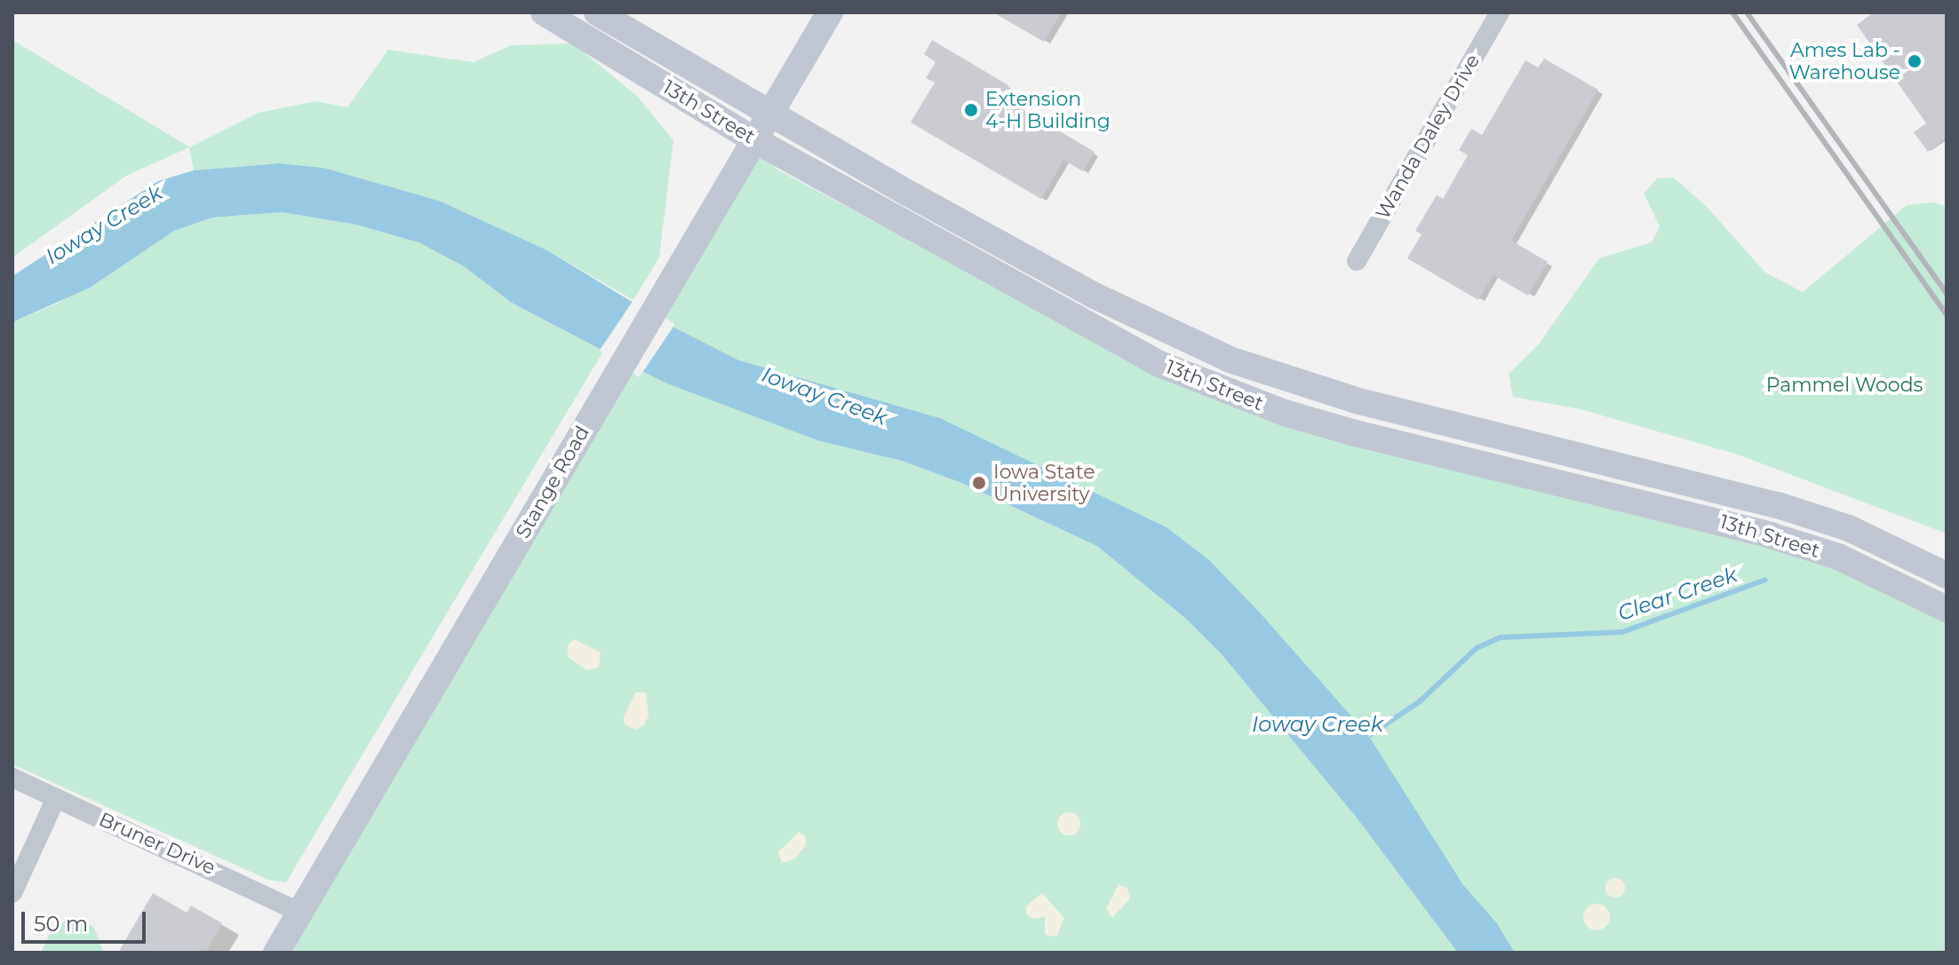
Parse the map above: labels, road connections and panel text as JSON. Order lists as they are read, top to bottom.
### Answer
{
  "streets": {
    "main road": ["13th Street", "Stange Road"],
    "street": ["Wanda Daley Drive", "Bruner Drive"]
  },
  "crossings": [
    ["13th Street", "Stange Road"],
    ["Stange Road", "Bruner Drive"]
  ],
  "water": ["Ioway Creek", "Clear Creek"],
  "parks": ["Pammel Woods"],
  "places": ["Ames Lab - Warehouse", "Extension 4-H Building", "Iowa State University"],
  "scale_bar": "50 m"
}
